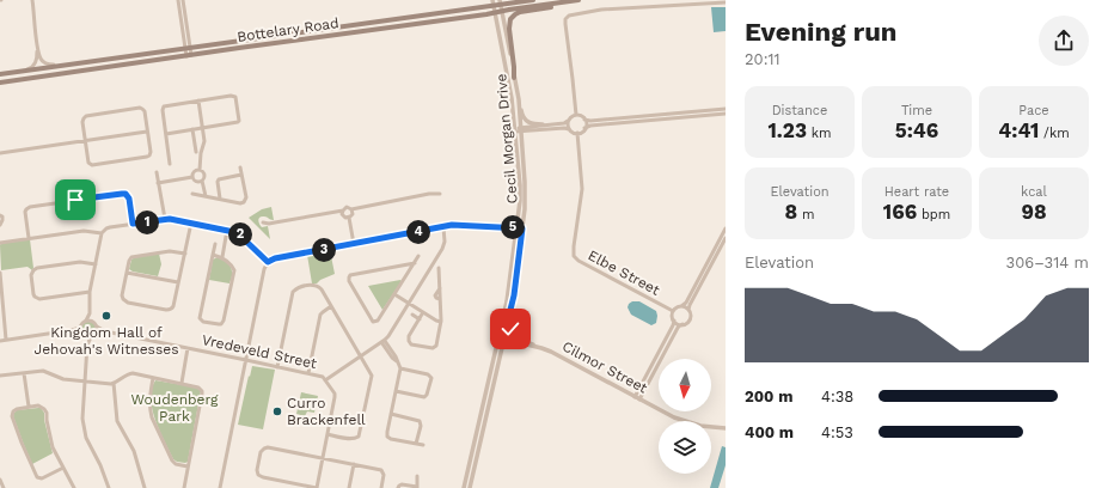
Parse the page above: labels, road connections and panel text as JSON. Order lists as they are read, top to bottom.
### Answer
{
  "streets": {
    "main road": ["Bottelary Road"],
    "street": [
      "Cecil Morgan Drive",
      "Elbe Street",
      "Vredeveld Street",
      "Cilmor Street"
    ]
  },
  "crossings": [
    ["Bottelary Road", "Cecil Morgan Drive"],
    ["Cecil Morgan Drive", "Cilmor Street"]
  ],
  "parks": ["Woudenberg Park"],
  "places": ["Kingdom Hall of Jehovah's Witnesses", "Curro Brackenfell"],
  "north": "bottom",
  "page": {
    "heading": ["Evening run", "20:11"],
    "stats": [
      ["Distance", "1.23 km"],
      ["Time", "5:46"],
      ["Pace", "4:41 /km"],
      ["Elevation", "8 m"],
      ["Heart rate", "166 bpm"],
      ["kcal", "98"]
    ],
    "pins": [
      "1",
      "5",
      "4",
      "2",
      "3"
    ],
    "chart": ["Elevation", "306–314 m"],
    "list": [
      {
        "name": "200 m",
        "note": "4:38"
      },
      {
        "name": "400 m",
        "note": "4:53"
      }
    ]
  }
}
